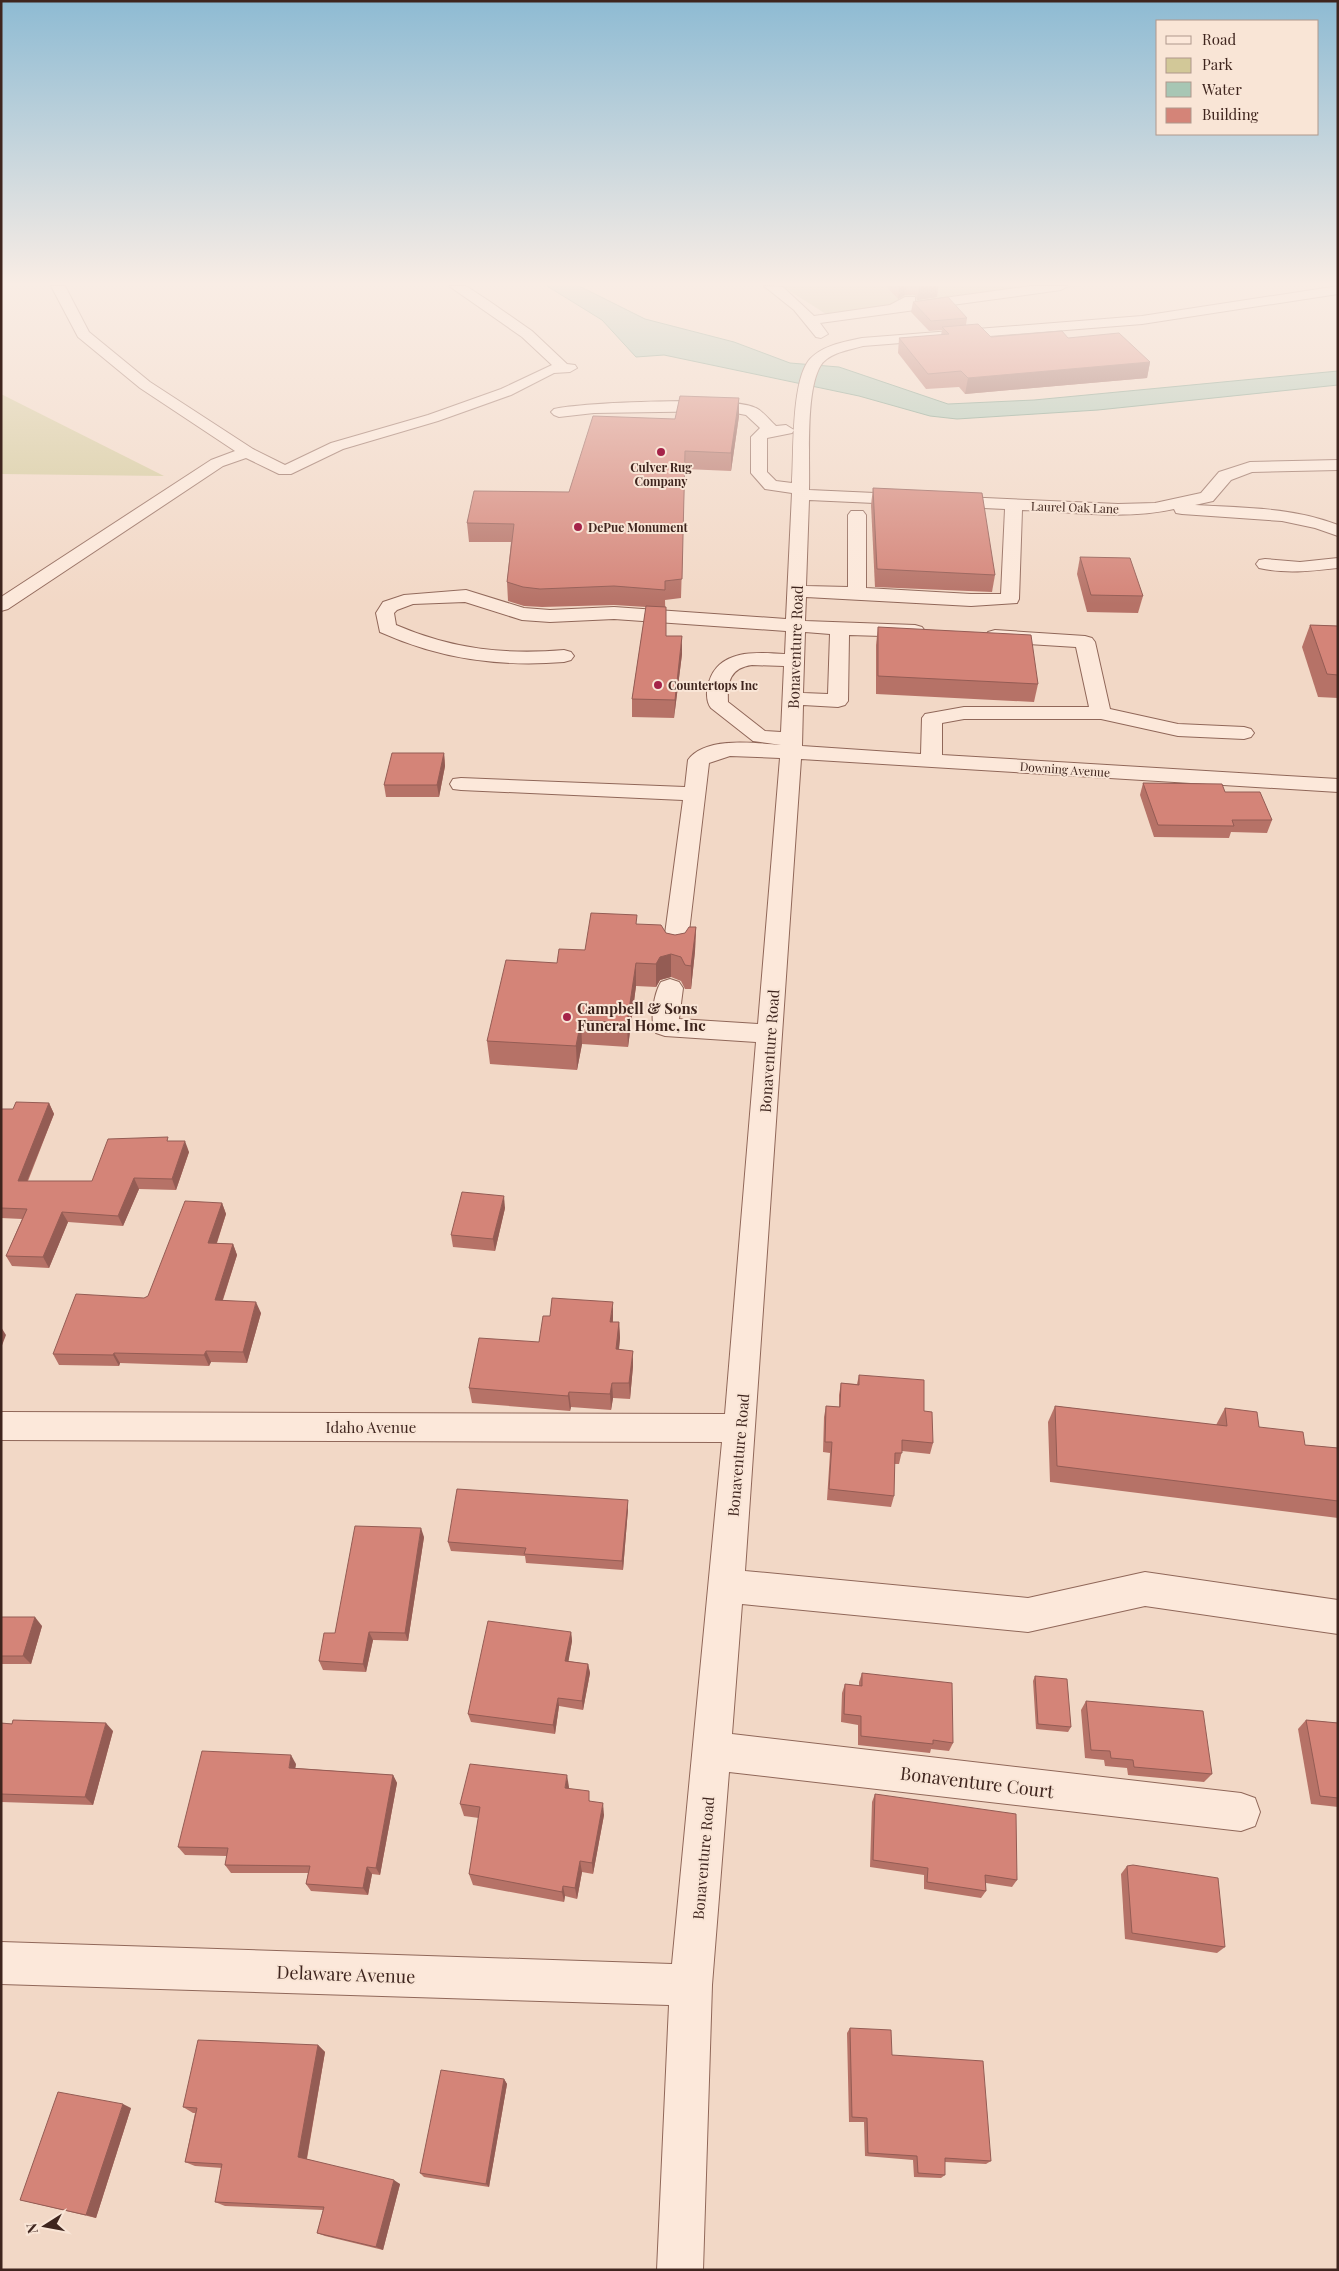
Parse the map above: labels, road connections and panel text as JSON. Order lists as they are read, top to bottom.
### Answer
{
  "streets": {
    "street": [
      "Laurel Oak Lane",
      "Bonaventure Road",
      "Downing Avenue",
      "Idaho Avenue",
      "Bonaventure Court",
      "Delaware Avenue"
    ]
  },
  "crossings": [
    ["Laurel Oak Lane", "Bonaventure Road"],
    ["Bonaventure Road", "Downing Avenue"],
    ["Bonaventure Road", "Idaho Avenue"],
    ["Bonaventure Road", "Bonaventure Court"],
    ["Bonaventure Road", "Delaware Avenue"]
  ],
  "places": [
    "Culver Rug Company",
    "DePue Monument",
    "Countertops Inc",
    "Campbell & Sons Funeral Home, Inc"
  ],
  "legend": [
    "Road",
    "Park",
    "Water",
    "Building"
  ],
  "north": "left"
}
